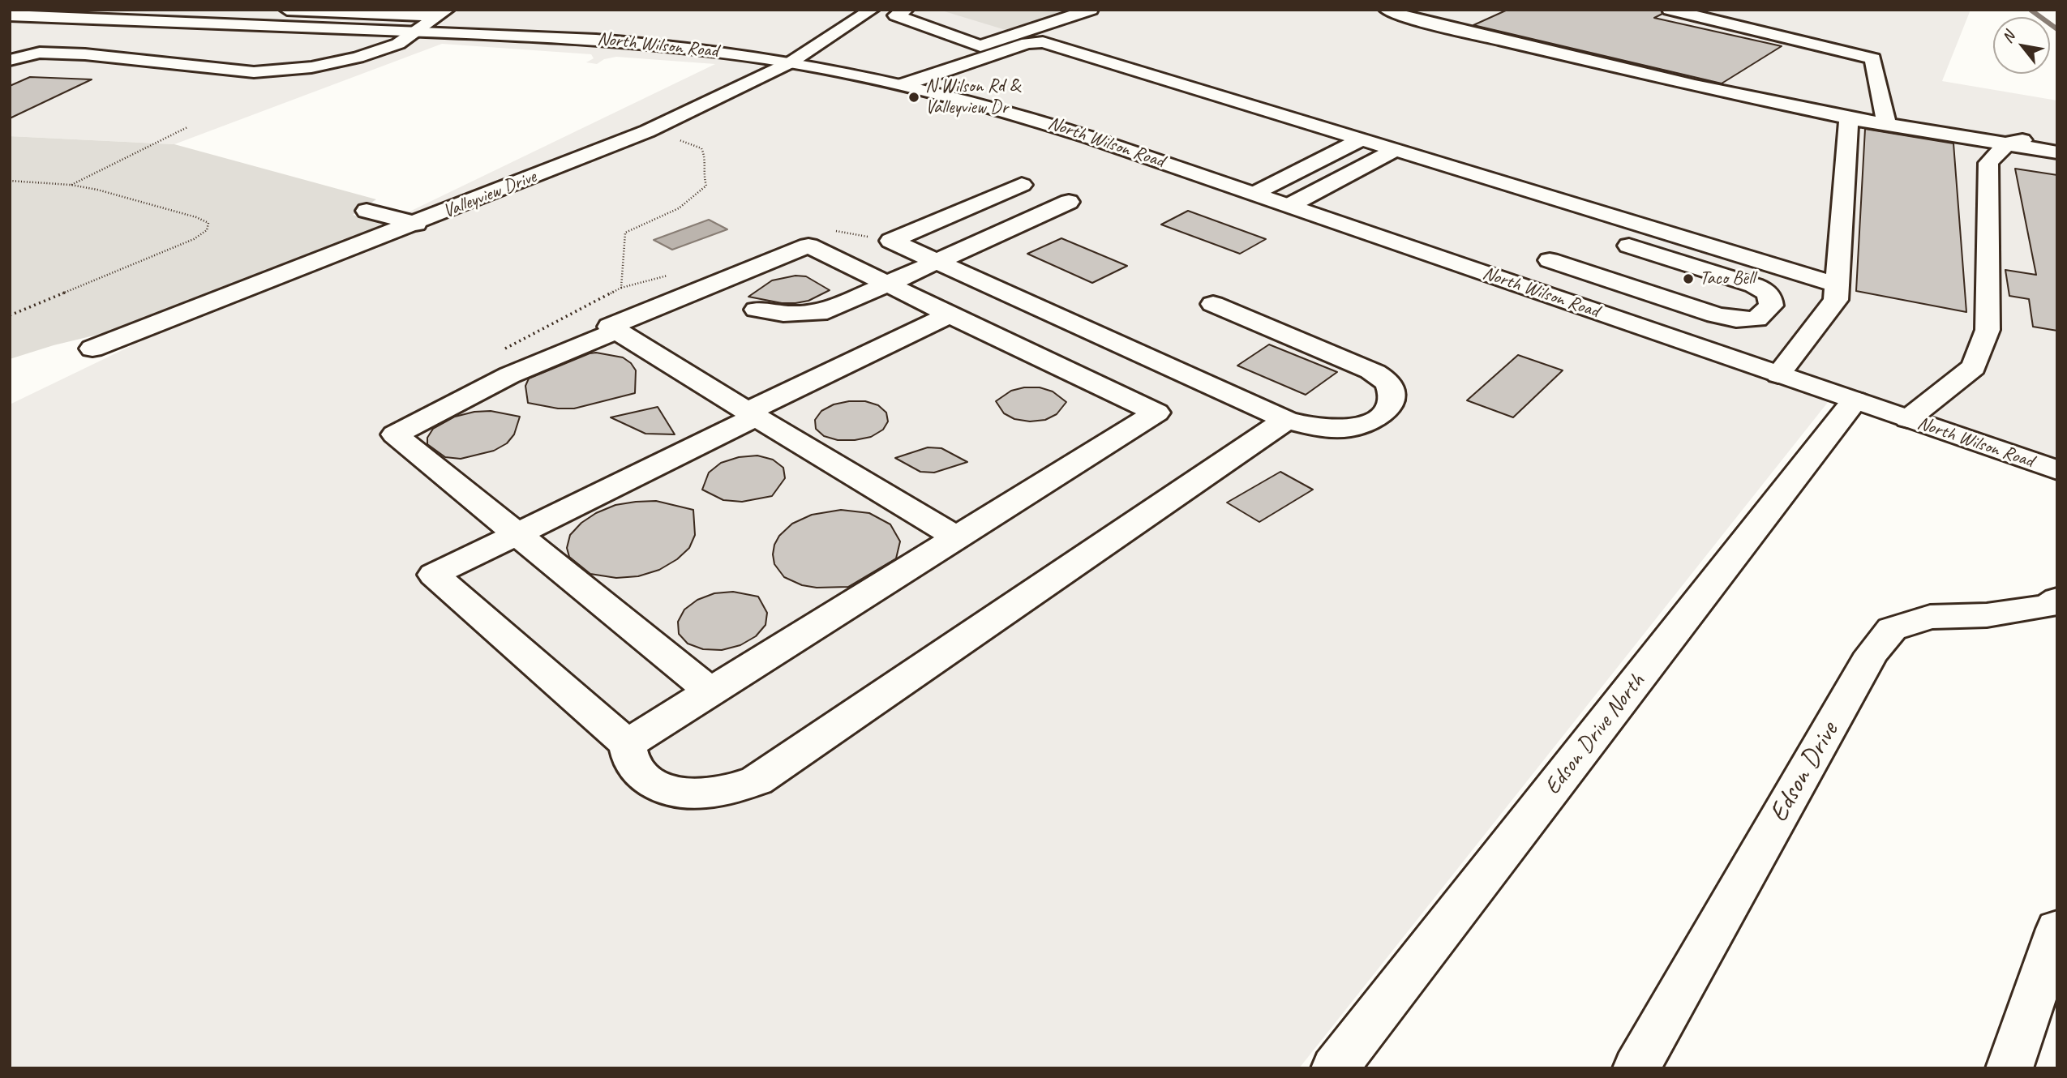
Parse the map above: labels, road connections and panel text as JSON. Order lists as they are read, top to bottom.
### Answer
{
  "streets": {
    "street": [
      "North Wilson Road",
      "Valleyview Drive",
      "Edson Drive North",
      "Edson Drive"
    ]
  },
  "crossings": [
    ["North Wilson Road", "Valleyview Drive"],
    ["North Wilson Road", "Edson Drive North"]
  ],
  "places": ["N Wilson Rd & Valleyview Dr", "Taco Bell"],
  "north": "top left"
}
